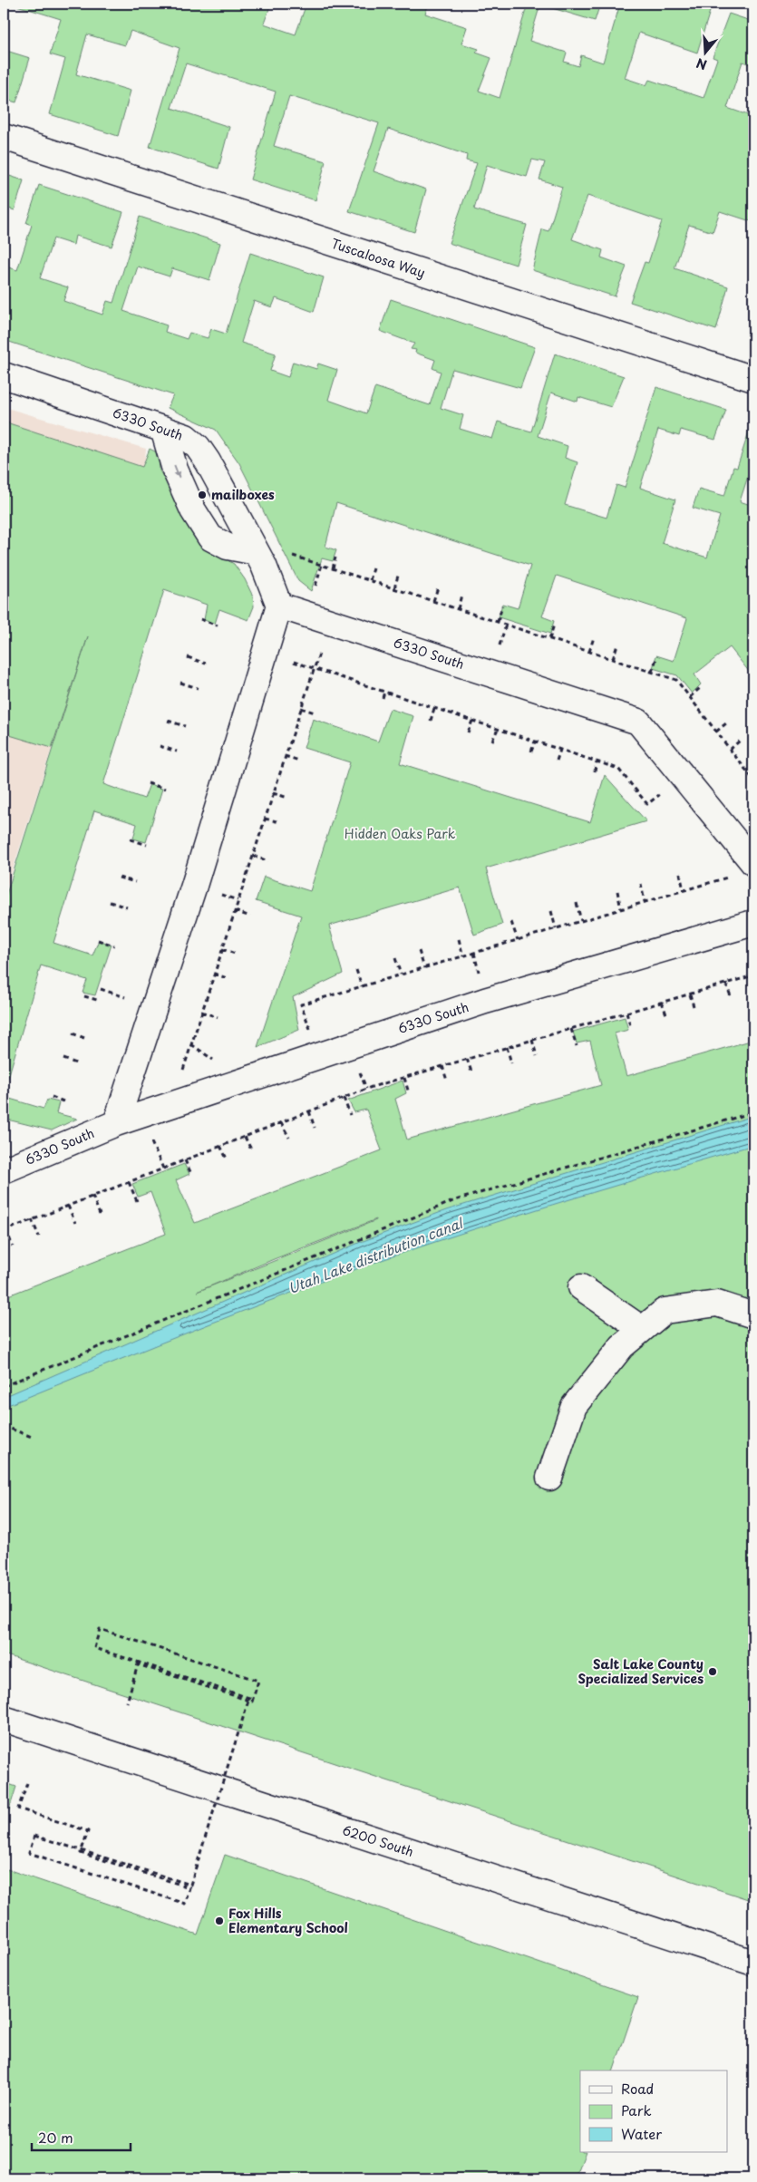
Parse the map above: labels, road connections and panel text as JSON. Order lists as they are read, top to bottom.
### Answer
{
  "streets": {
    "street": ["Tuscaloosa Way", "6330 South", "6200 South"]
  },
  "water": ["Utah Lake distribution canal"],
  "parks": ["Hidden Oaks Park"],
  "places": ["mailboxes", "Salt Lake County Specialized Services", "Fox Hills Elementary School"],
  "legend": ["Road", "Park", "Water"],
  "scale_bar": "20 m",
  "north": "bottom"
}
